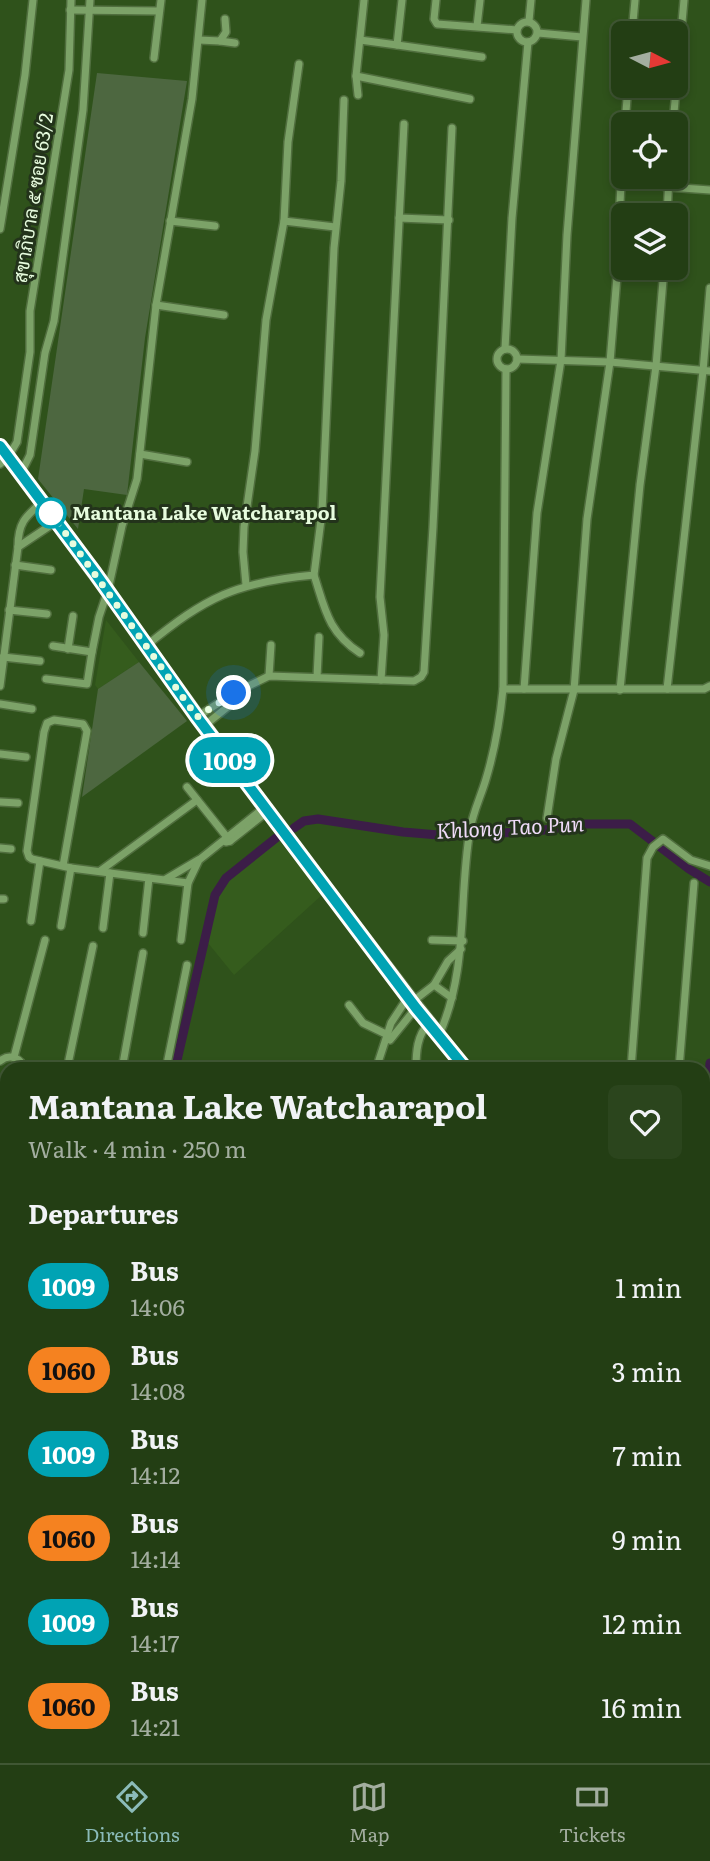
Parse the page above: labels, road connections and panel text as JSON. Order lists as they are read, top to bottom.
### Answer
{
  "streets": {
    "street": ["สุขาภิบาล ๕ ซอย 63/2"]
  },
  "water": ["Khlong Tao Pun"],
  "places": ["Mantana Lake Watcharapol"],
  "lines": ["bus line 1009"],
  "north": "right",
  "page": {
    "on_map": "1009",
    "heading": [
      ["Mantana Lake Watcharapol", "Walk · 4 min · 250 m"],
      "Departures"
    ],
    "list": [
      {
        "mark": "1009",
        "name": "Bus",
        "note": "14:06",
        "value": "1 min"
      },
      {
        "mark": "1060",
        "name": "Bus",
        "note": "14:08",
        "value": "3 min"
      },
      {
        "mark": "1009",
        "name": "Bus",
        "note": "14:12",
        "value": "7 min"
      },
      {
        "mark": "1060",
        "name": "Bus",
        "note": "14:14",
        "value": "9 min"
      },
      {
        "mark": "1009",
        "name": "Bus",
        "note": "14:17",
        "value": "12 min"
      },
      {
        "mark": "1060",
        "name": "Bus",
        "note": "14:21",
        "value": "16 min"
      }
    ],
    "tabs": ["Directions", "Map", "Tickets"]
  }
}
